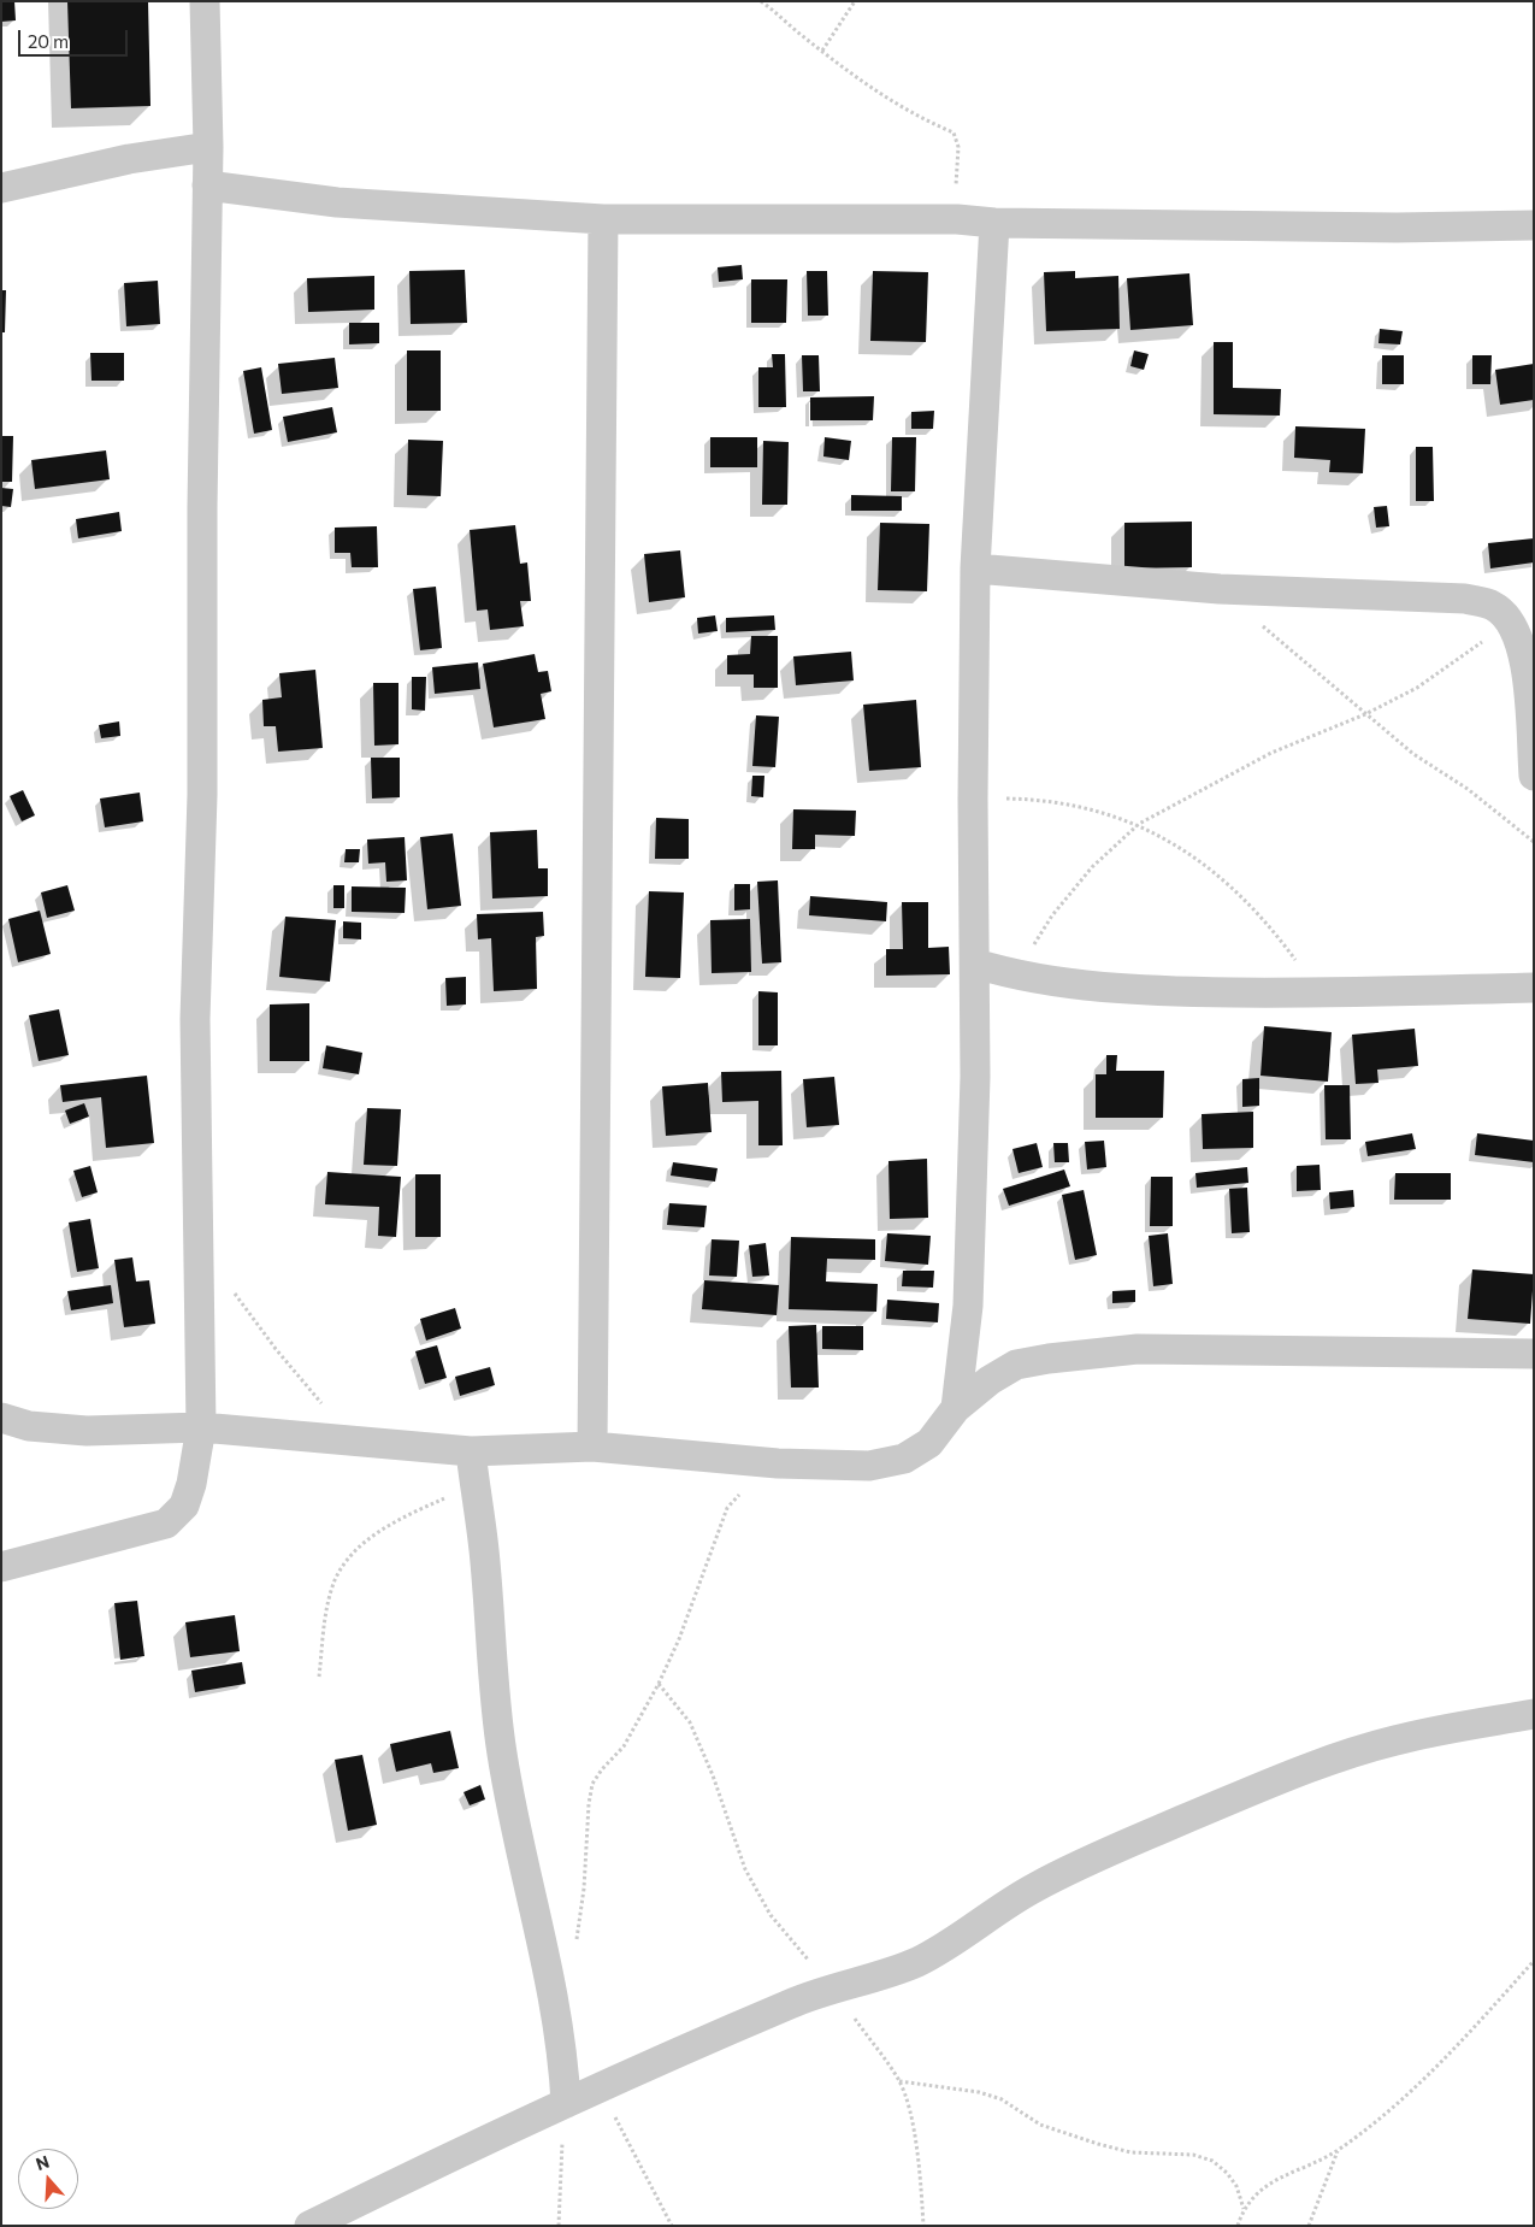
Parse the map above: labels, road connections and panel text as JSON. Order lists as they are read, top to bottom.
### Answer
{
  "scale_bar": "20 m",
  "north": "top"
}
